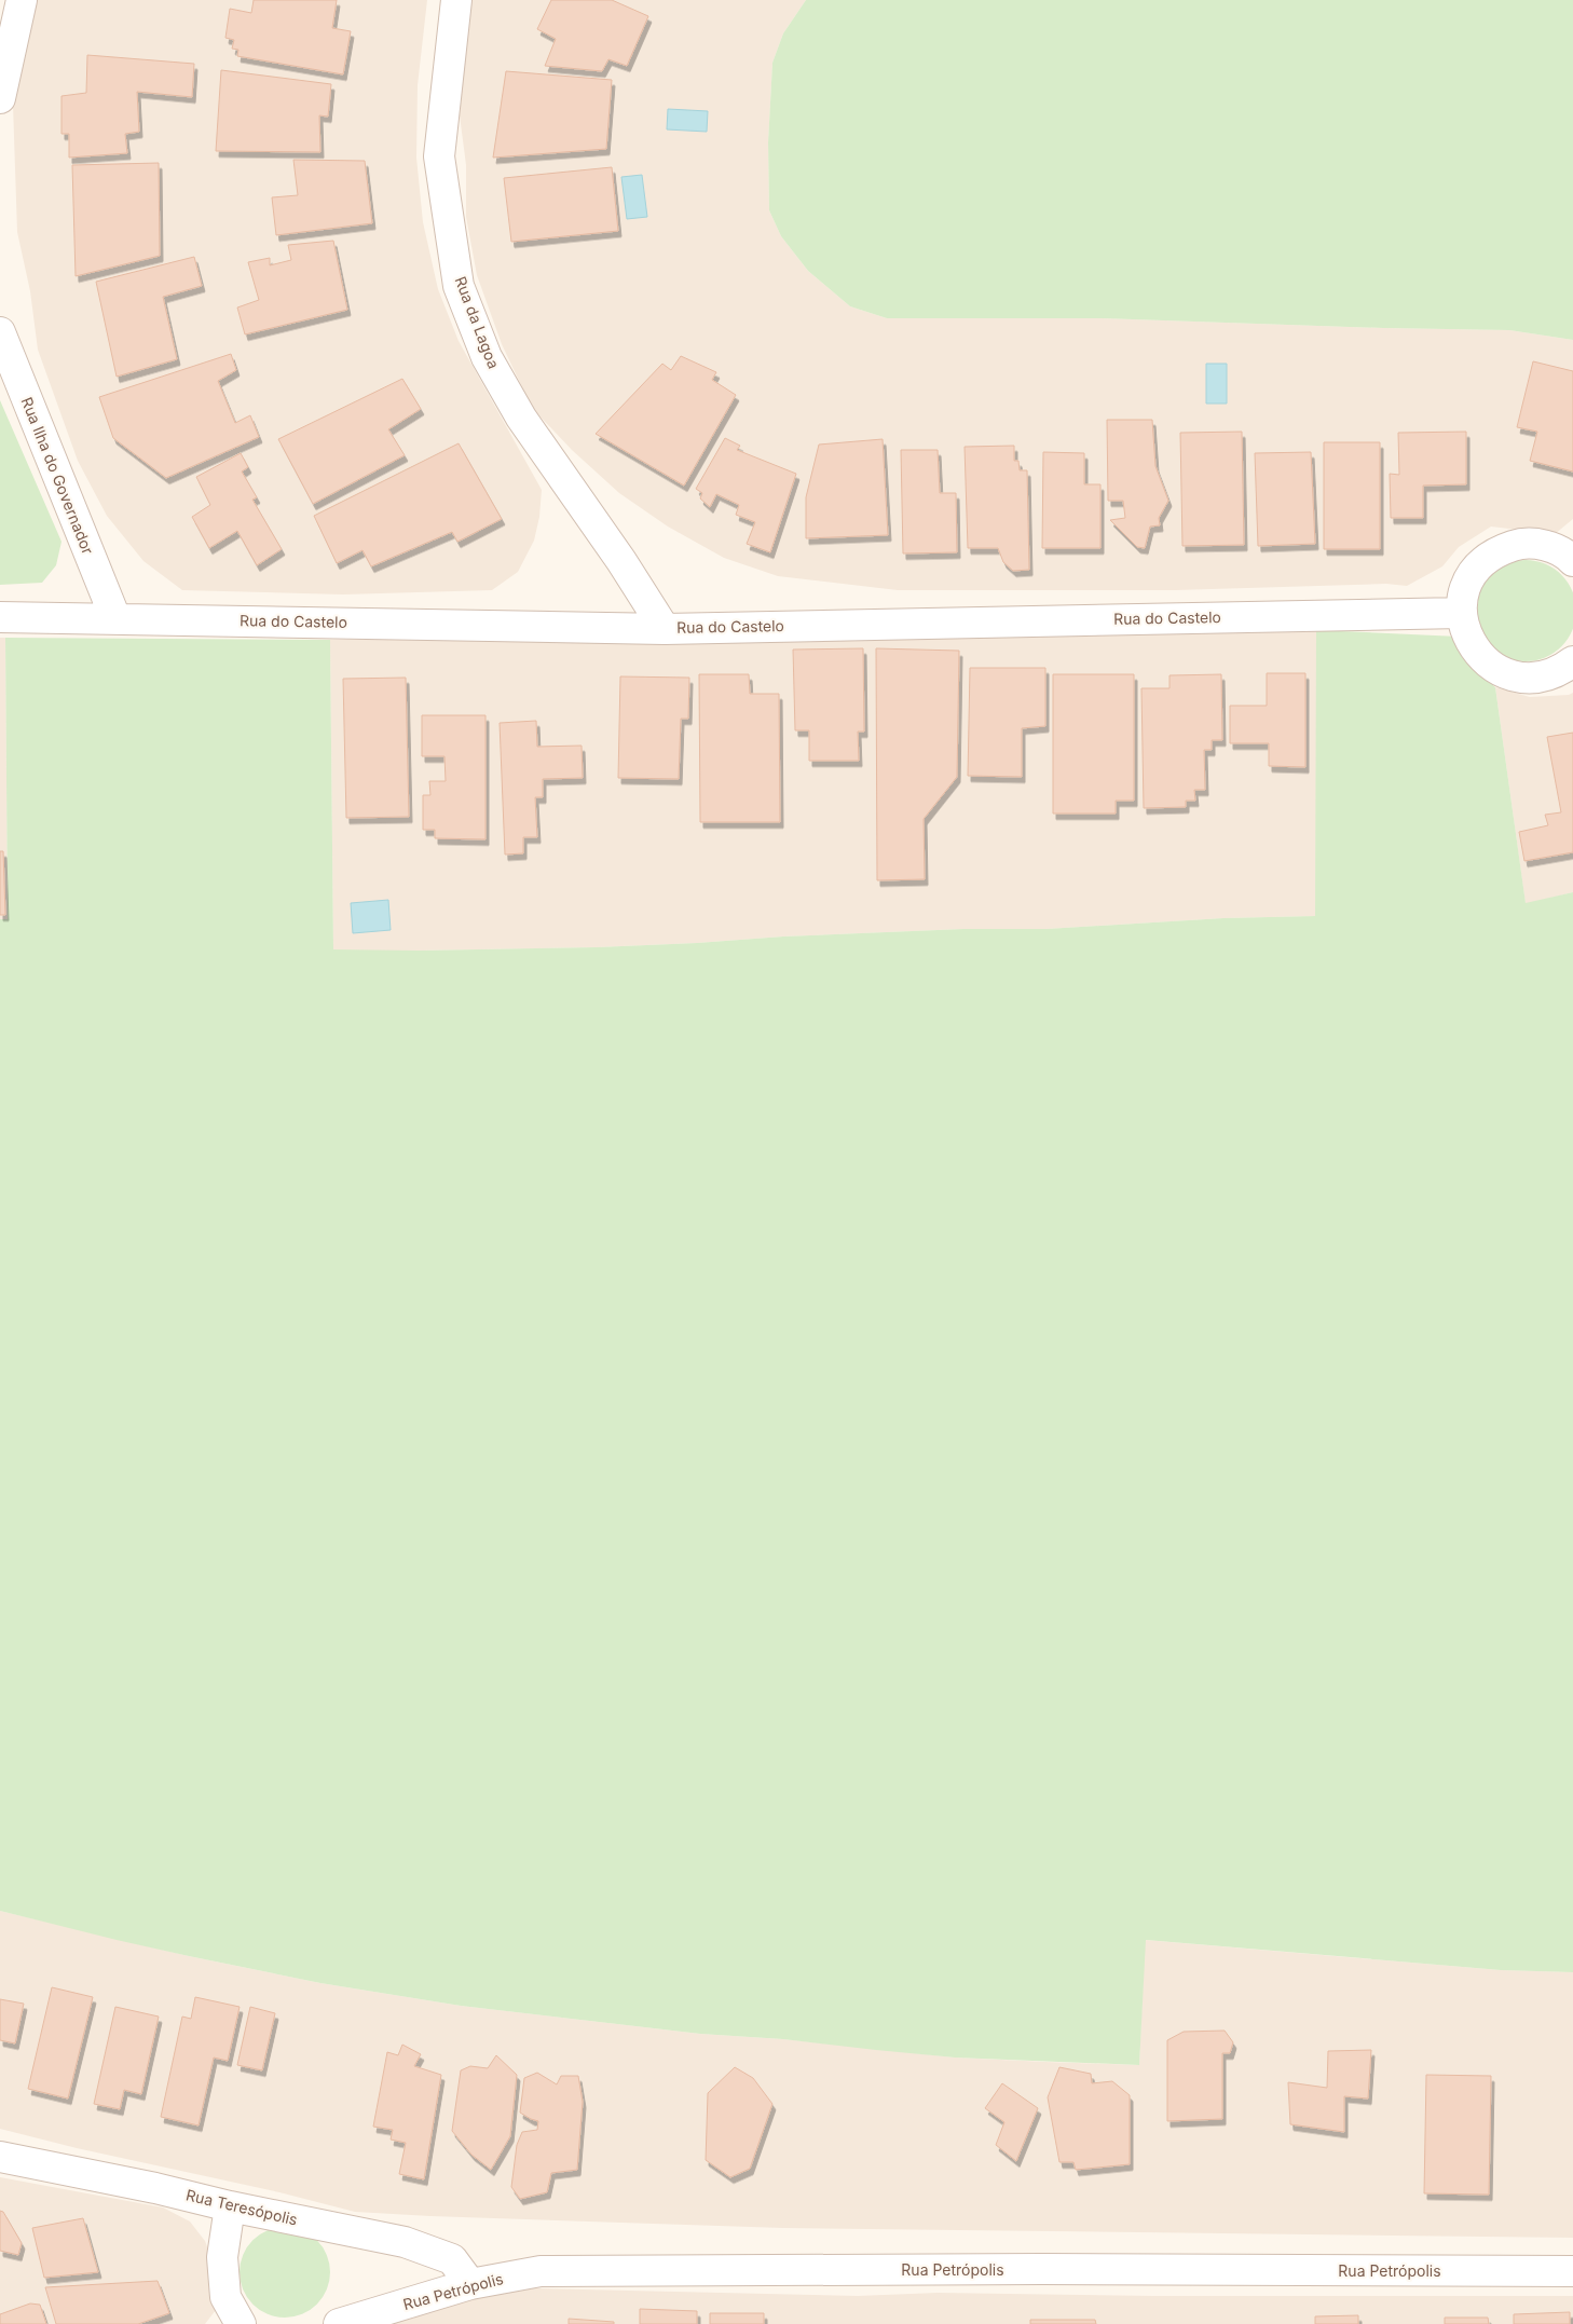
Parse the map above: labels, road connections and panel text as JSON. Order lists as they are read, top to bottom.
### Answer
{
  "streets": {
    "street": [
      "Rua da Lagoa",
      "Rua Ilha do Governador",
      "Rua do Castelo",
      "Rua Teresópolis",
      "Rua Petrópolis"
    ]
  },
  "crossings": [
    ["Rua da Lagoa", "Rua do Castelo"],
    ["Rua Ilha do Governador", "Rua do Castelo"],
    ["Rua Teresópolis", "Rua Petrópolis"]
  ]
}
